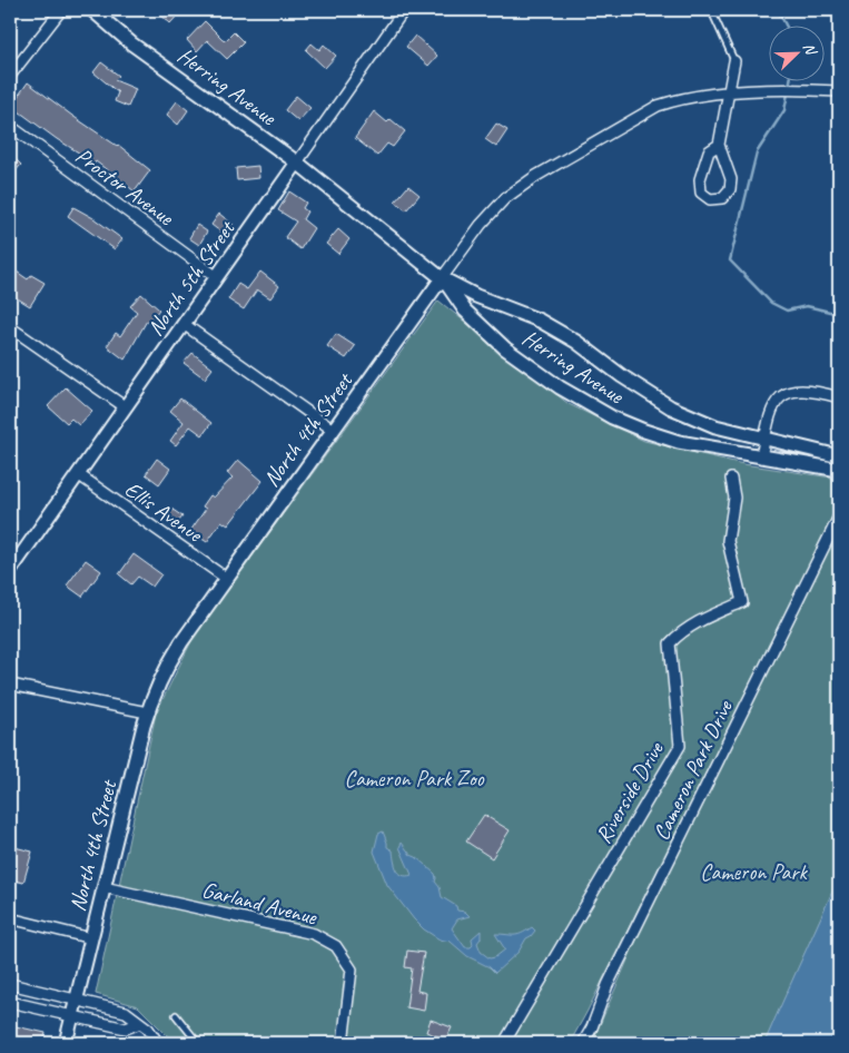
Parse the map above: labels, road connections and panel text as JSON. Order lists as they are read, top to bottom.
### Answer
{
  "streets": {
    "main road": ["Herring Avenue", "North 5th Street", "North 4th Street"],
    "street": [
      "Proctor Avenue",
      "Ellis Avenue",
      "Cameron Park Drive",
      "Riverside Drive",
      "Garland Avenue"
    ]
  },
  "crossings": [
    ["Herring Avenue", "North 5th Street"],
    ["Herring Avenue", "North 4th Street"],
    ["Proctor Avenue", "North 5th Street"],
    ["North 5th Street", "Ellis Avenue"],
    ["North 4th Street", "Ellis Avenue"],
    ["North 4th Street", "Garland Avenue"]
  ],
  "parks": ["Cameron Park Zoo", "Cameron Park"],
  "north": "top right"
}
